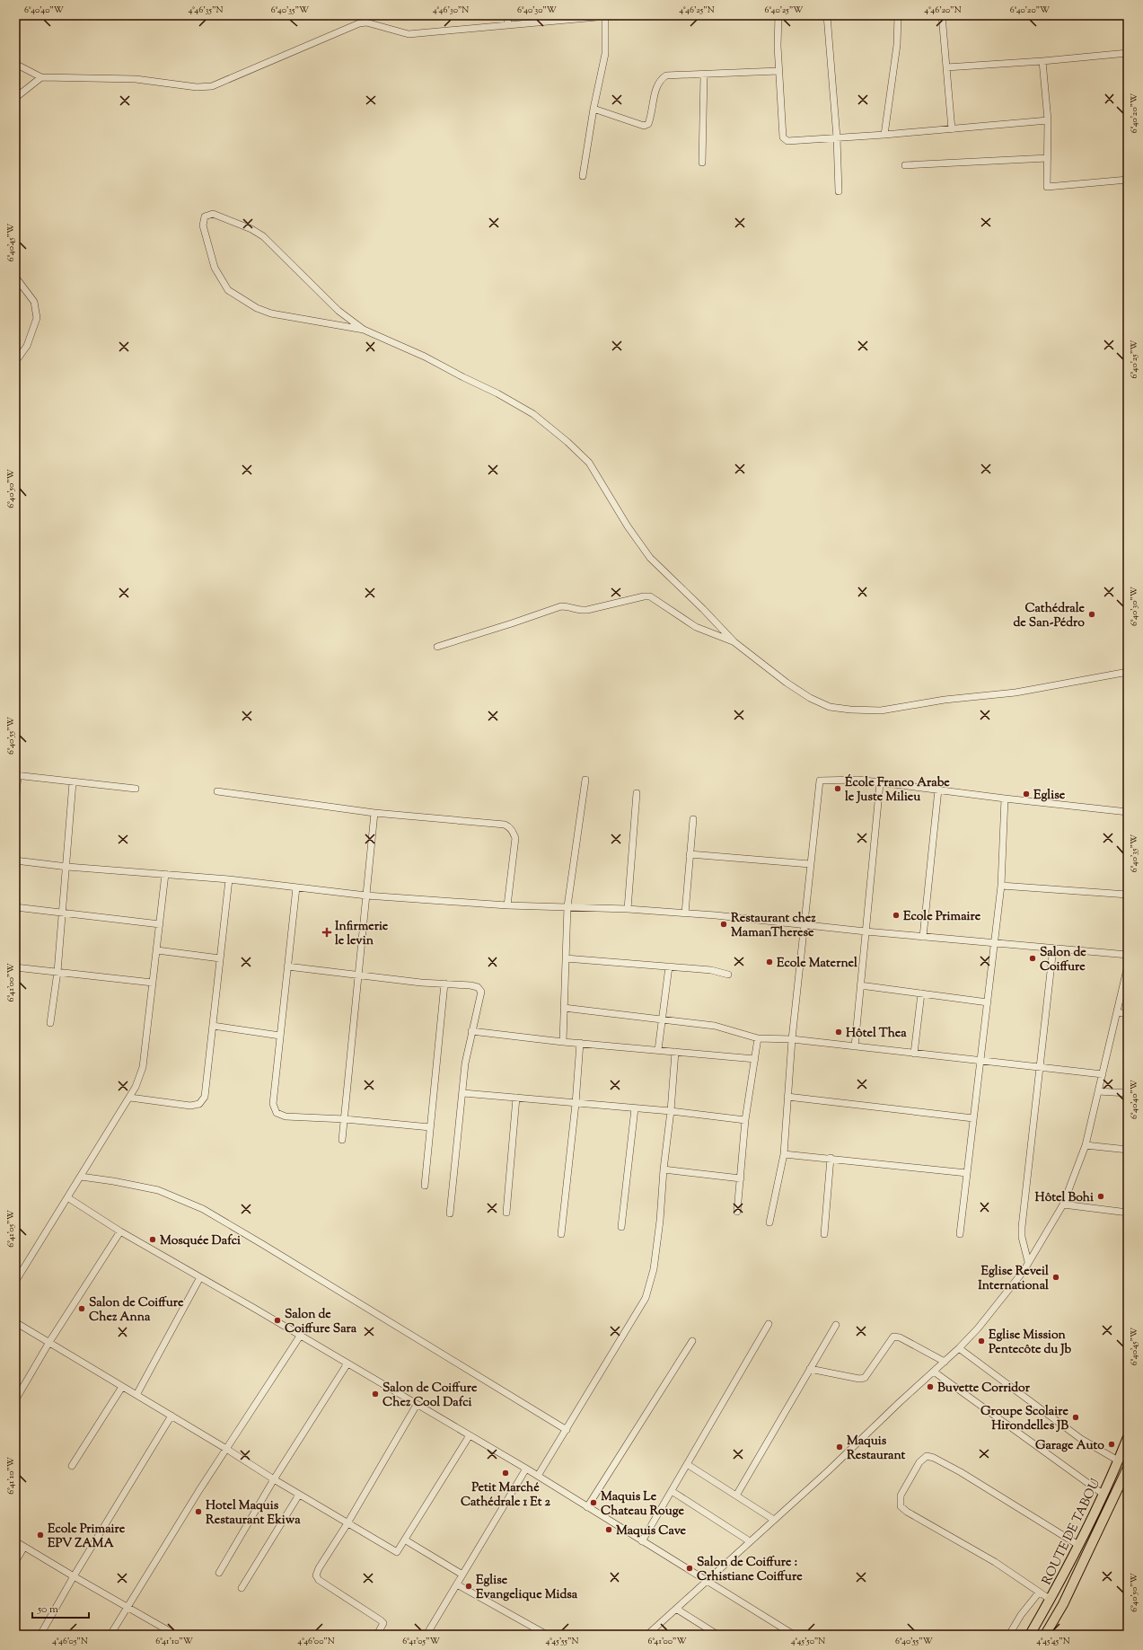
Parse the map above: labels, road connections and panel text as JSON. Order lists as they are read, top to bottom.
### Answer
{
  "streets": {
    "main road": ["ROUTE DE TABOU"]
  },
  "places": {
    "other": [
      "Cathédrale de San-Pédro",
      "École Franco Arabe le Juste Milieu",
      "Eglise",
      "Ecole Primaire",
      "Restaurant chez MamanTherese",
      "Salon de Coiffure",
      "Ecole Maternel",
      "Hôtel Thea",
      "Hôtel Bohi",
      "Mosquée Dafci",
      "Eglise Reveil International",
      "Salon de Coiffure Chez Anna",
      "Salon de Coiffure Sara",
      "Eglise Mission Pentecôte du Jb",
      "Buvette Corridor",
      "Salon de Coiffure Chez Cool Dafci",
      "Groupe Scolaire Hirondelles JB",
      "Garage Auto",
      "Maquis Restaurant",
      "Petit Marché Cathédrale 1 Et 2",
      "Maquis Le Chateau Rouge",
      "Hotel Maquis Restaurant Ekiwa",
      "Maquis Cave",
      "Ecole Primaire EPV ZAMA",
      "Salon de Coiffure : Crhistiane Coiffure",
      "Eglise Evangelique Midsa"
    ],
    "health": ["Infirmerie le levin"]
  },
  "scale_bar": "50 m",
  "coordinates": [
    "6°40'40\"W",
    "4°46'35\"N",
    "6°40'35\"W",
    "4°46'30\"N",
    "6°40'30\"W",
    "4°46'25\"N",
    "6°40'25\"W",
    "4°46'20\"N",
    "6°40'20\"W",
    "6°40'45\"W",
    "6°40'50\"W",
    "6°40'55\"W",
    "6°41'00\"W",
    "6°41'05\"W",
    "6°41'10\"W",
    "4°46'05\"N",
    "4°46'00\"N",
    "4°45'55\"N",
    "4°45'50\"N",
    "4°45'45\"N"
  ]
}
